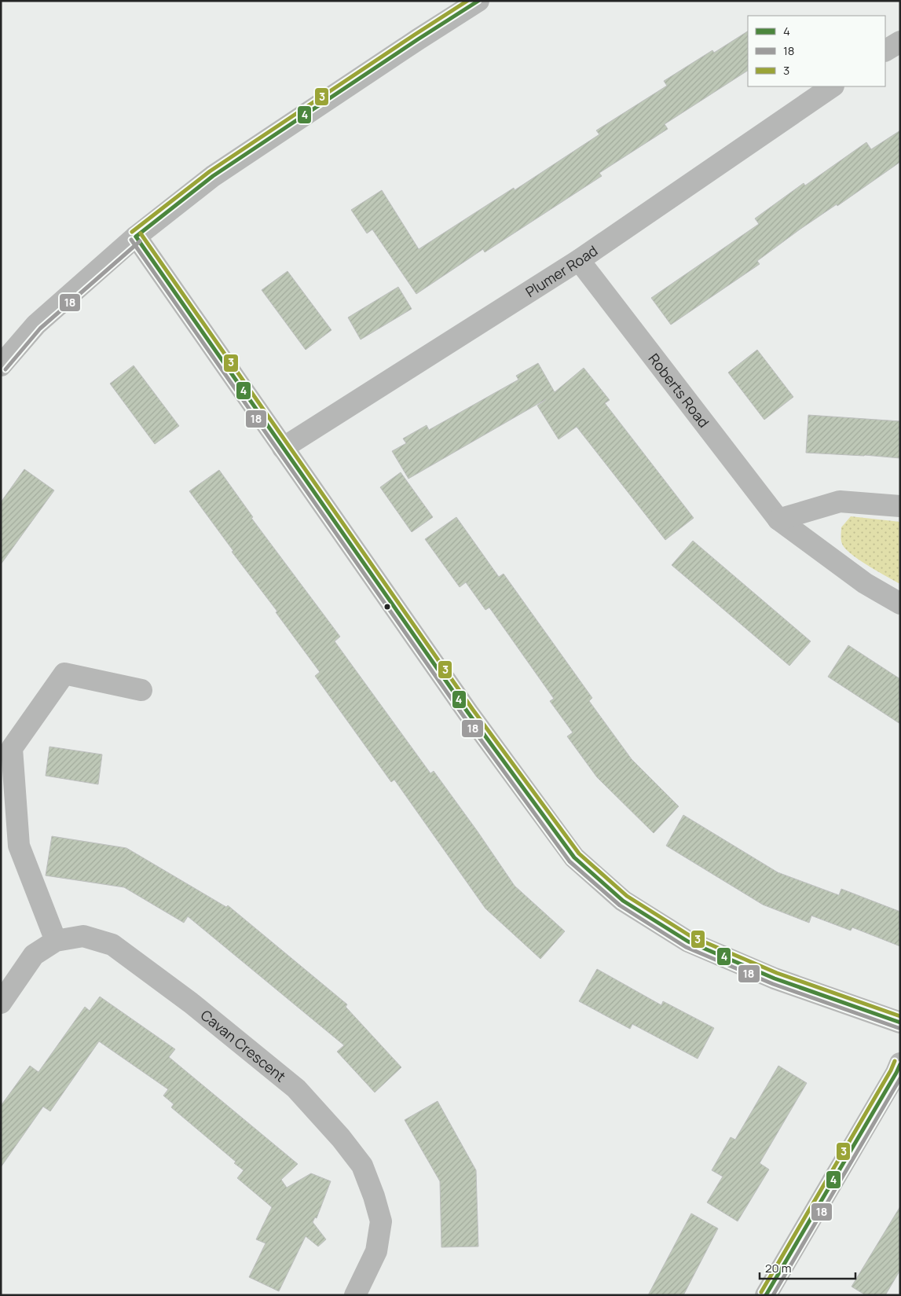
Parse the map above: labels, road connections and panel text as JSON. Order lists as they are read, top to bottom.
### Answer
{
  "streets": {
    "street": ["Plumer Road", "Roberts Road", "Cavan Crescent"]
  },
  "crossings": [
    ["Plumer Road", "Roberts Road"]
  ],
  "lines": ["transit line 4", "transit line 3", "transit line 18"],
  "legend": ["4", "18", "3"],
  "scale_bar": "20 m"
}
